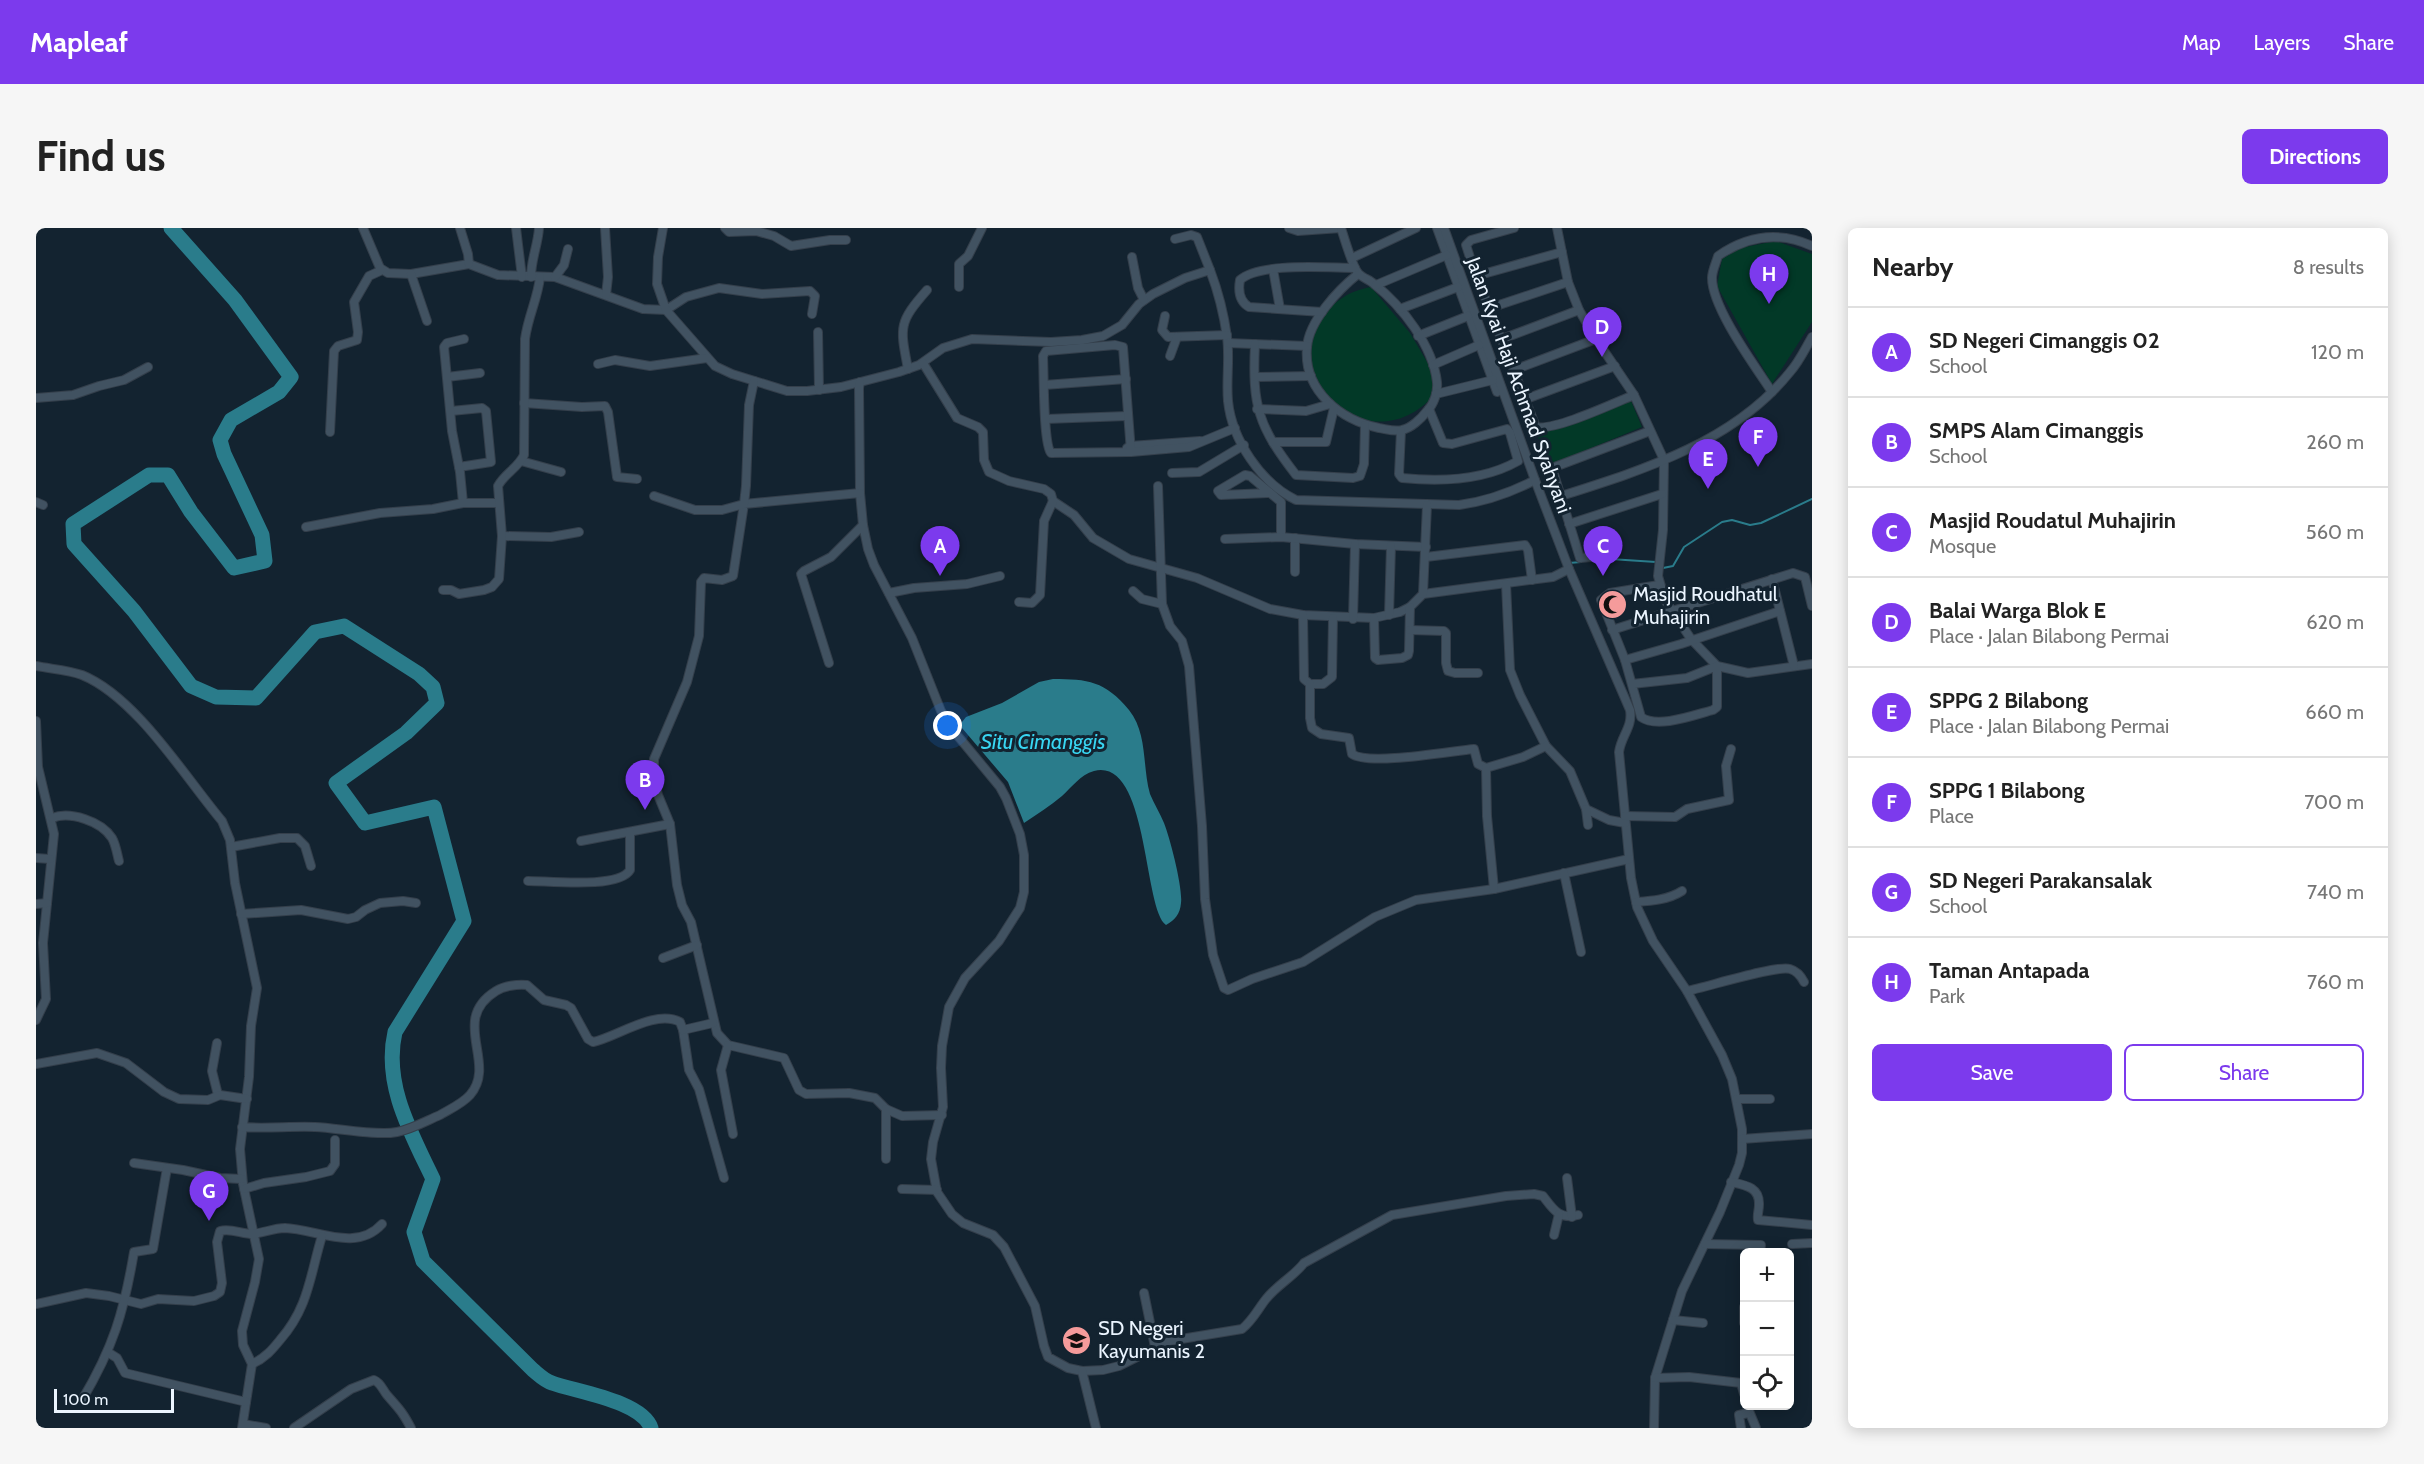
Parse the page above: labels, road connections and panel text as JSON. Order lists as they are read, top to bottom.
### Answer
{
  "streets": {
    "street": ["Jalan Kyai Haji Achmad Syahyani"]
  },
  "water": ["Situ Cimanggis"],
  "places": {
    "mosque": ["Masjid Roudhatul Muhajirin"],
    "school or university": ["SD Negeri Kayumanis 2"]
  },
  "scale_bar": "100 m",
  "page": {
    "header": "Mapleaf",
    "nav": ["Map", "Layers", "Share"],
    "buttons": [
      "Directions",
      ["Save", "Share"]
    ],
    "title": "Find us",
    "heading": ["Nearby", "8 results"],
    "pins": [
      "H",
      "D",
      "F",
      "E",
      "A",
      "C",
      "B",
      "G"
    ],
    "list": [
      {
        "mark": "A",
        "name": "SD Negeri Cimanggis 02",
        "note": "School",
        "value": "120 m"
      },
      {
        "mark": "B",
        "name": "SMPS Alam Cimanggis",
        "note": "School",
        "value": "260 m"
      },
      {
        "mark": "C",
        "name": "Masjid Roudatul Muhajirin",
        "note": "Mosque",
        "value": "560 m"
      },
      {
        "mark": "D",
        "name": "Balai Warga Blok E",
        "note": "Place · Jalan Bilabong Permai",
        "value": "620 m"
      },
      {
        "mark": "E",
        "name": "SPPG 2 Bilabong",
        "note": "Place · Jalan Bilabong Permai",
        "value": "660 m"
      },
      {
        "mark": "F",
        "name": "SPPG 1 Bilabong",
        "note": "Place",
        "value": "700 m"
      },
      {
        "mark": "G",
        "name": "SD Negeri Parakansalak",
        "note": "School",
        "value": "740 m"
      },
      {
        "mark": "H",
        "name": "Taman Antapada",
        "note": "Park",
        "value": "760 m"
      }
    ],
    "map_buttons": ["+", "−"],
    "scale": "100 m"
  }
}
